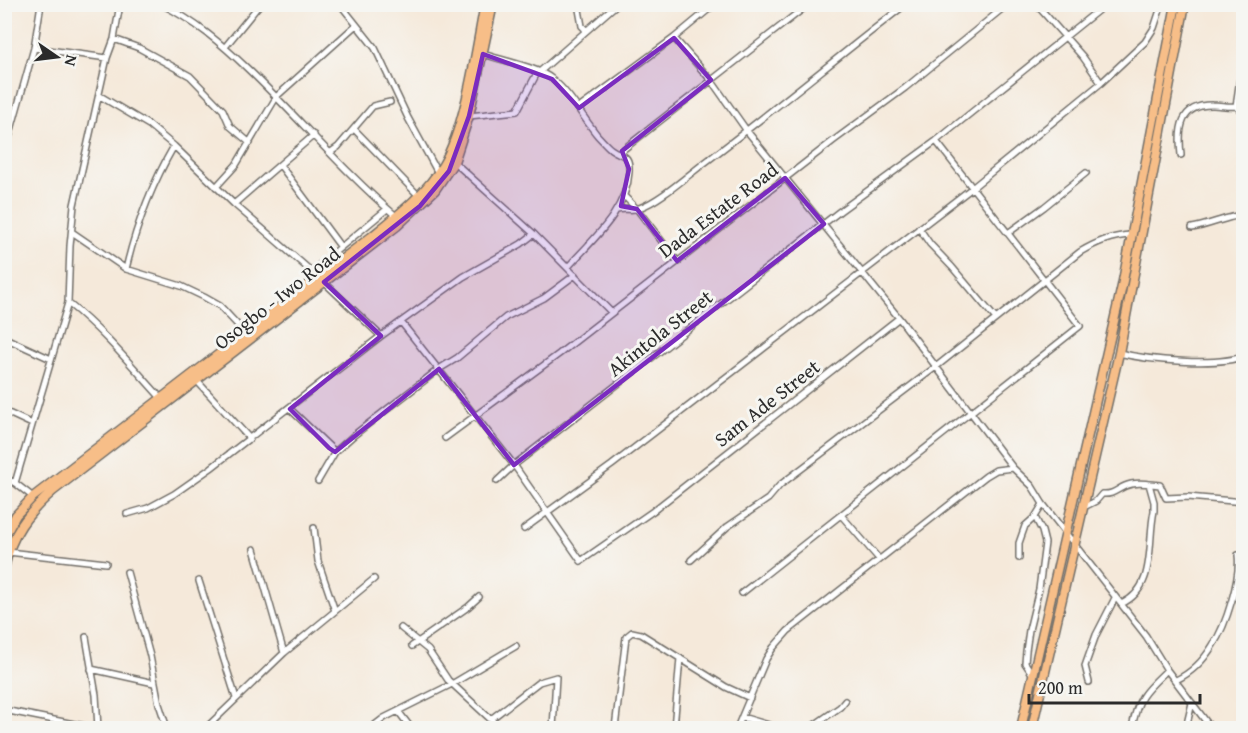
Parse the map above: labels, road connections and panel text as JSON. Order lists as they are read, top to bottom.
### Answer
{
  "streets": {
    "main road": ["Osogbo - Iwo Road"],
    "street": ["Dada Estate Road", "Akintola Street", "Sam Ade Street"]
  },
  "scale_bar": "200 m",
  "north": "right"
}
